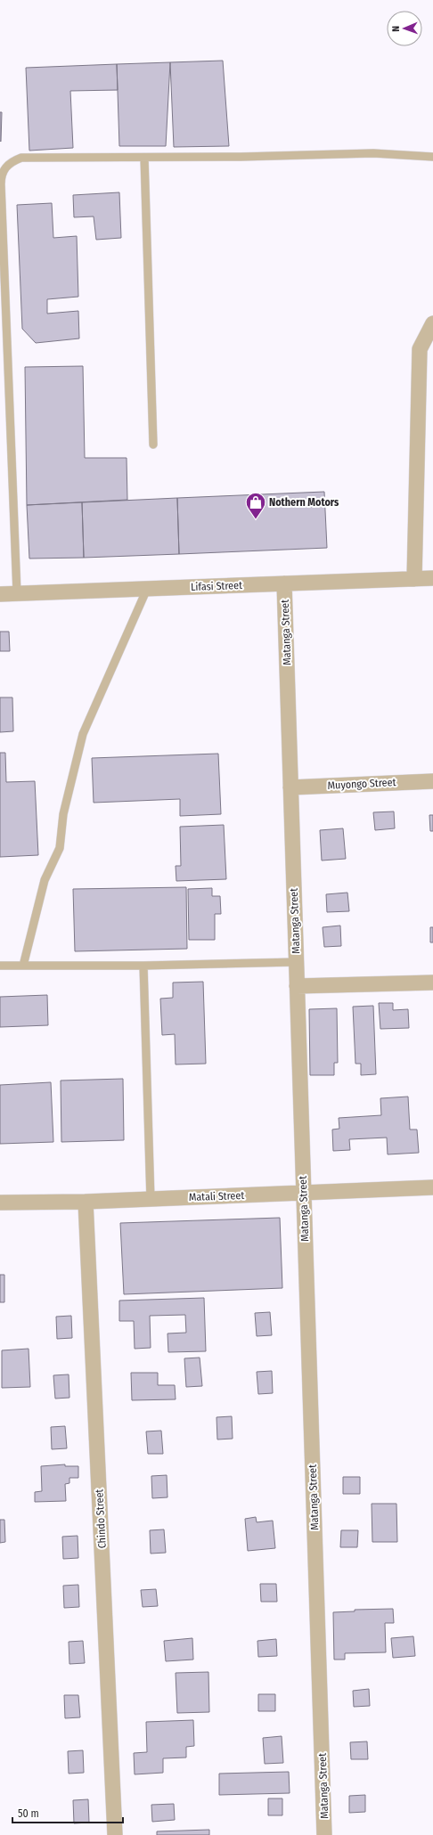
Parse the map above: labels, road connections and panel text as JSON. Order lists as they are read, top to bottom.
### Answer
{
  "streets": {
    "street": [
      "Lifasi Street",
      "Matanga Street",
      "Muyongo Street",
      "Matali Street",
      "Chindo Street"
    ]
  },
  "crossings": [
    ["Lifasi Street", "Matanga Street"],
    ["Matanga Street", "Muyongo Street"],
    ["Matanga Street", "Matali Street"],
    ["Matali Street", "Chindo Street"]
  ],
  "places": {
    "shop": ["Nothern Motors"]
  },
  "scale_bar": "50 m",
  "north": "left"
}
